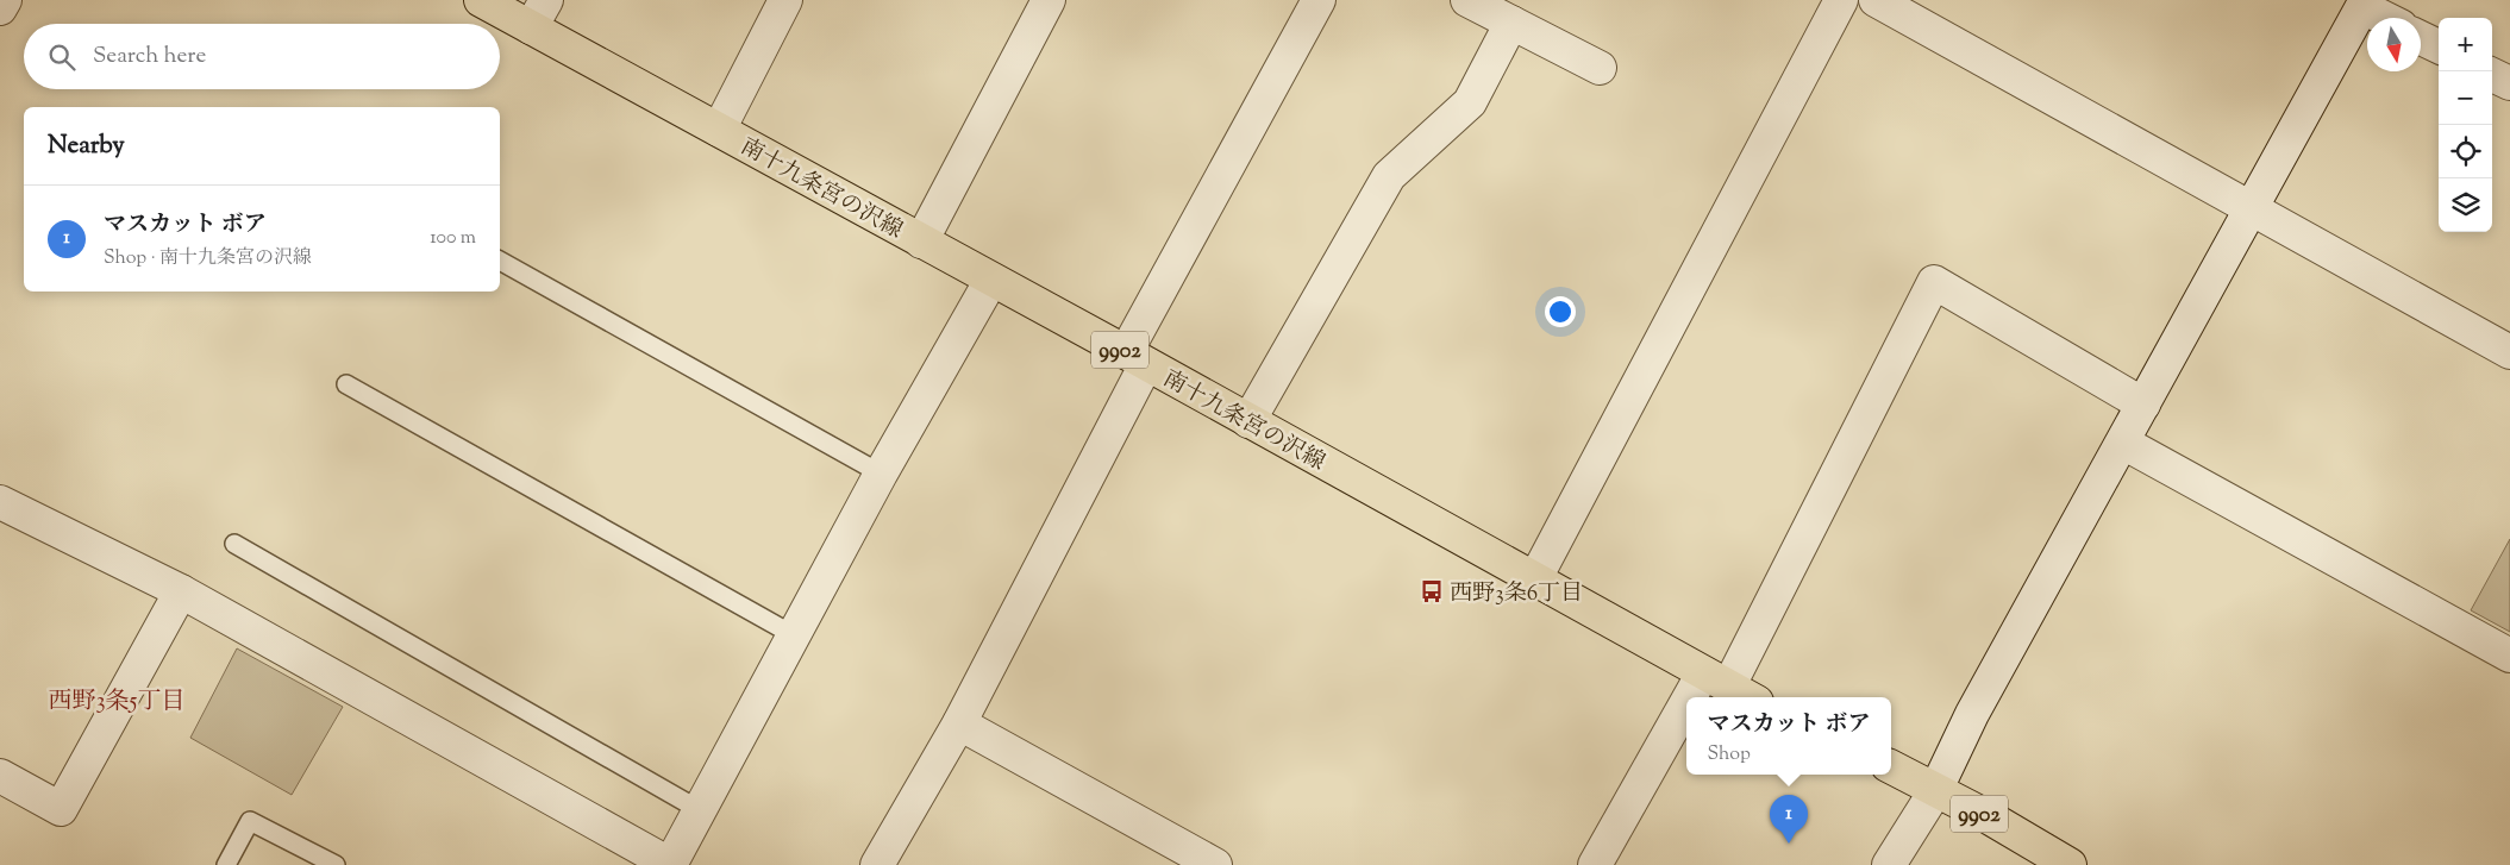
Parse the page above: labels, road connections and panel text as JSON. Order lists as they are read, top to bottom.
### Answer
{
  "streets": {
    "main road": ["南十九条宮の沢線", "9902"]
  },
  "districts": ["西野3条5丁目"],
  "places": {
    "bus stop": ["西野3条6丁目"]
  },
  "north": "bottom",
  "page": {
    "map_buttons": ["+", "−"],
    "search": "Search here",
    "heading": "Nearby",
    "list": [
      {
        "mark": "1",
        "name": "マスカット ボア",
        "note": "Shop · 南十九条宮の沢線",
        "value": "100 m"
      }
    ],
    "popup": ["マスカット ボア", "Shop"],
    "pins": "1"
  }
}
